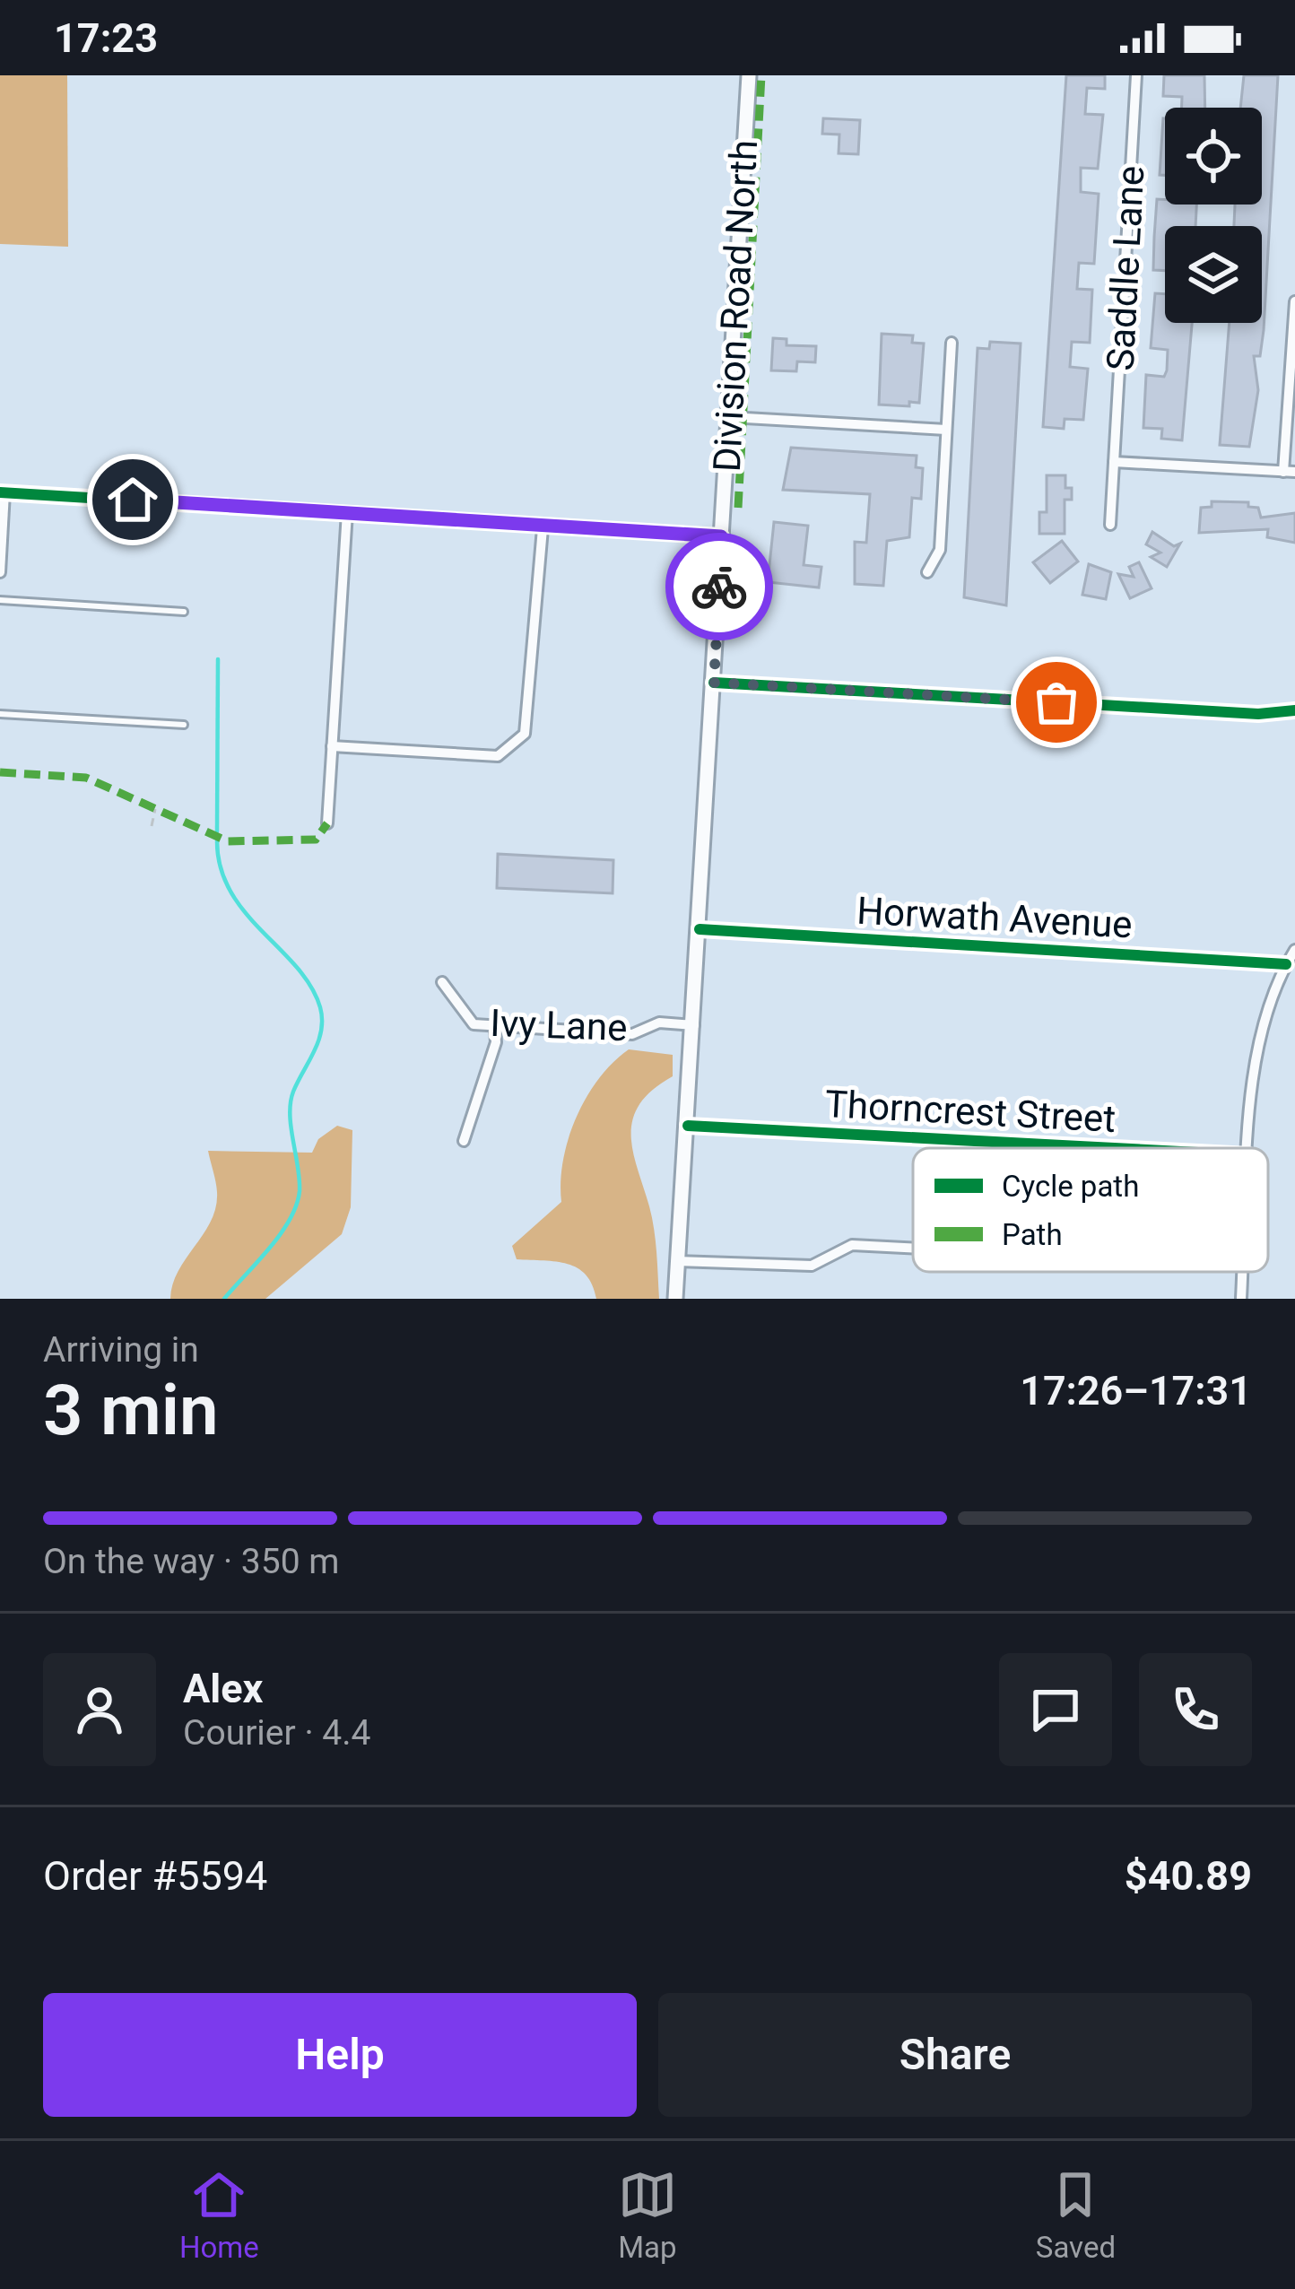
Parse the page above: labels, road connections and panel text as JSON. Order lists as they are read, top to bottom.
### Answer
{
  "streets": {
    "main road": ["Division Road North"],
    "street": [
      "Saddle Lane",
      "Horwath Avenue",
      "Ivy Lane",
      "Thorncrest Street"
    ]
  },
  "crossings": [
    ["Division Road North", "Horwath Avenue"],
    ["Division Road North", "Ivy Lane"],
    ["Division Road North", "Thorncrest Street"]
  ],
  "legend": ["Cycle path", "Path"],
  "page": {
    "status": "17:23",
    "heading": ["3 min", "Arriving in", "17:26–17:31"],
    "panel": [
      "Alex",
      "Courier · 4.4",
      "Order #5594",
      "$40.89"
    ],
    "bar": "On the way · 350 m",
    "buttons": ["Help", "Share"],
    "tabs": ["Home", "Map", "Saved"]
  }
}
